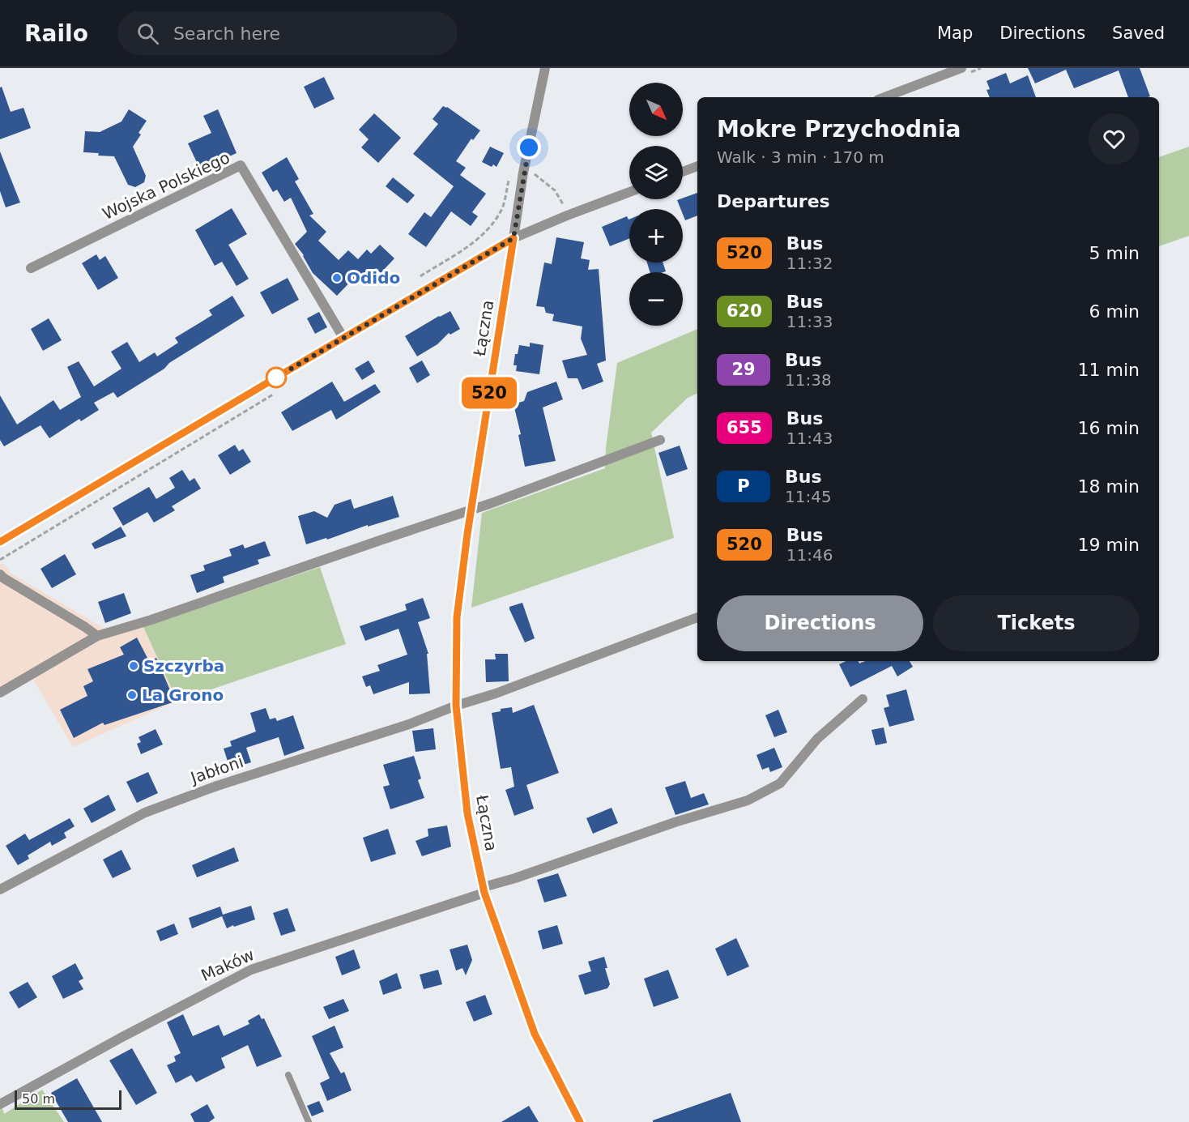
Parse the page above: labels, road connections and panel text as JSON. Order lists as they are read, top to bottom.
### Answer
{
  "streets": {
    "street": [
      "Wojska Polskiego",
      "Łączna",
      "Jabłoni",
      "Maków"
    ]
  },
  "crossings": [
    ["Łączna", "Jabłoni"],
    ["Łączna", "Maków"]
  ],
  "places": ["Odido", "Szczyrba", "La Grono"],
  "lines": ["bus line 520"],
  "scale_bar": "50 m",
  "north": "bottom right",
  "page": {
    "header": "Railo",
    "search": "Search here",
    "nav": ["Map", "Directions", "Saved"],
    "on_map": "520",
    "map_buttons": ["+", "−"],
    "heading": [
      ["Mokre Przychodnia", "Walk · 3 min · 170 m"],
      "Departures"
    ],
    "list": [
      {
        "mark": "520",
        "name": "Bus",
        "note": "11:32",
        "value": "5 min"
      },
      {
        "mark": "620",
        "name": "Bus",
        "note": "11:33",
        "value": "6 min"
      },
      {
        "mark": "29",
        "name": "Bus",
        "note": "11:38",
        "value": "11 min"
      },
      {
        "mark": "655",
        "name": "Bus",
        "note": "11:43",
        "value": "16 min"
      },
      {
        "mark": "P",
        "name": "Bus",
        "note": "11:45",
        "value": "18 min"
      },
      {
        "mark": "520",
        "name": "Bus",
        "note": "11:46",
        "value": "19 min"
      }
    ],
    "buttons": ["Directions", "Tickets"],
    "scale": "50 m"
  }
}
